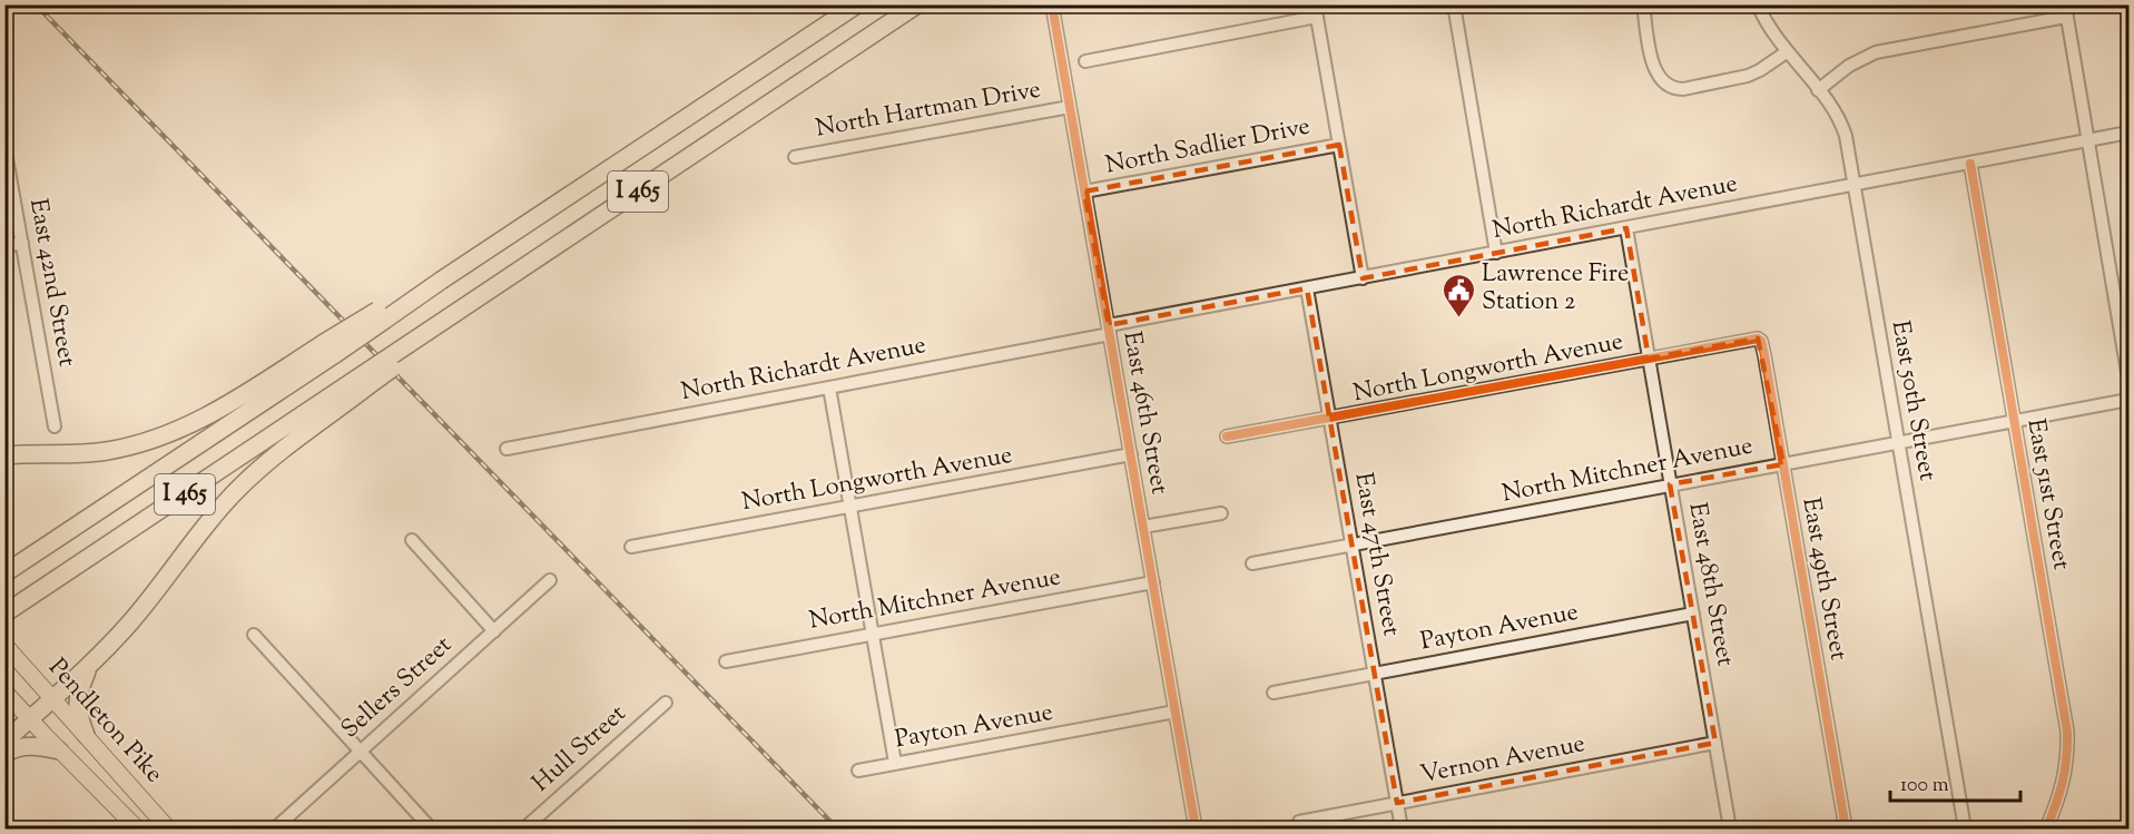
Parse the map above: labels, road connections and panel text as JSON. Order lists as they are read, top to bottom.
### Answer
{
  "streets": {
    "highway": ["I 465"],
    "main road": ["Pendleton Pike"],
    "street": [
      "North Hartman Drive",
      "North Sadlier Drive",
      "North Richardt Avenue",
      "East 42nd Street",
      "North Longworth Avenue",
      "East 50th Street",
      "East 46th Street",
      "North Mitchner Avenue",
      "East 51st Street",
      "East 47th Street",
      "East 49th Street",
      "East 48th Street",
      "Payton Avenue",
      "Sellers Street",
      "Hull Street",
      "Vernon Avenue"
    ]
  },
  "crossings": [
    ["North Hartman Drive", "East 46th Street"],
    ["North Sadlier Drive", "East 46th Street"],
    ["North Richardt Avenue", "East 50th Street"],
    ["North Richardt Avenue", "East 46th Street"],
    ["North Richardt Avenue", "East 51st Street"],
    ["North Richardt Avenue", "East 47th Street"],
    ["North Richardt Avenue", "East 48th Street"],
    ["North Longworth Avenue", "East 46th Street"],
    ["North Longworth Avenue", "East 47th Street"],
    ["North Longworth Avenue", "East 49th Street"],
    ["North Longworth Avenue", "East 48th Street"],
    ["East 50th Street", "North Mitchner Avenue"],
    ["East 46th Street", "North Mitchner Avenue"],
    ["East 46th Street", "Payton Avenue"],
    ["North Mitchner Avenue", "East 51st Street"],
    ["North Mitchner Avenue", "East 47th Street"],
    ["North Mitchner Avenue", "East 49th Street"],
    ["North Mitchner Avenue", "East 48th Street"],
    ["East 47th Street", "Payton Avenue"],
    ["East 47th Street", "Vernon Avenue"],
    ["East 48th Street", "Payton Avenue"],
    ["East 48th Street", "Vernon Avenue"]
  ],
  "places": {
    "public building": ["Lawrence Fire Station 2"]
  },
  "scale_bar": "100 m"
}
